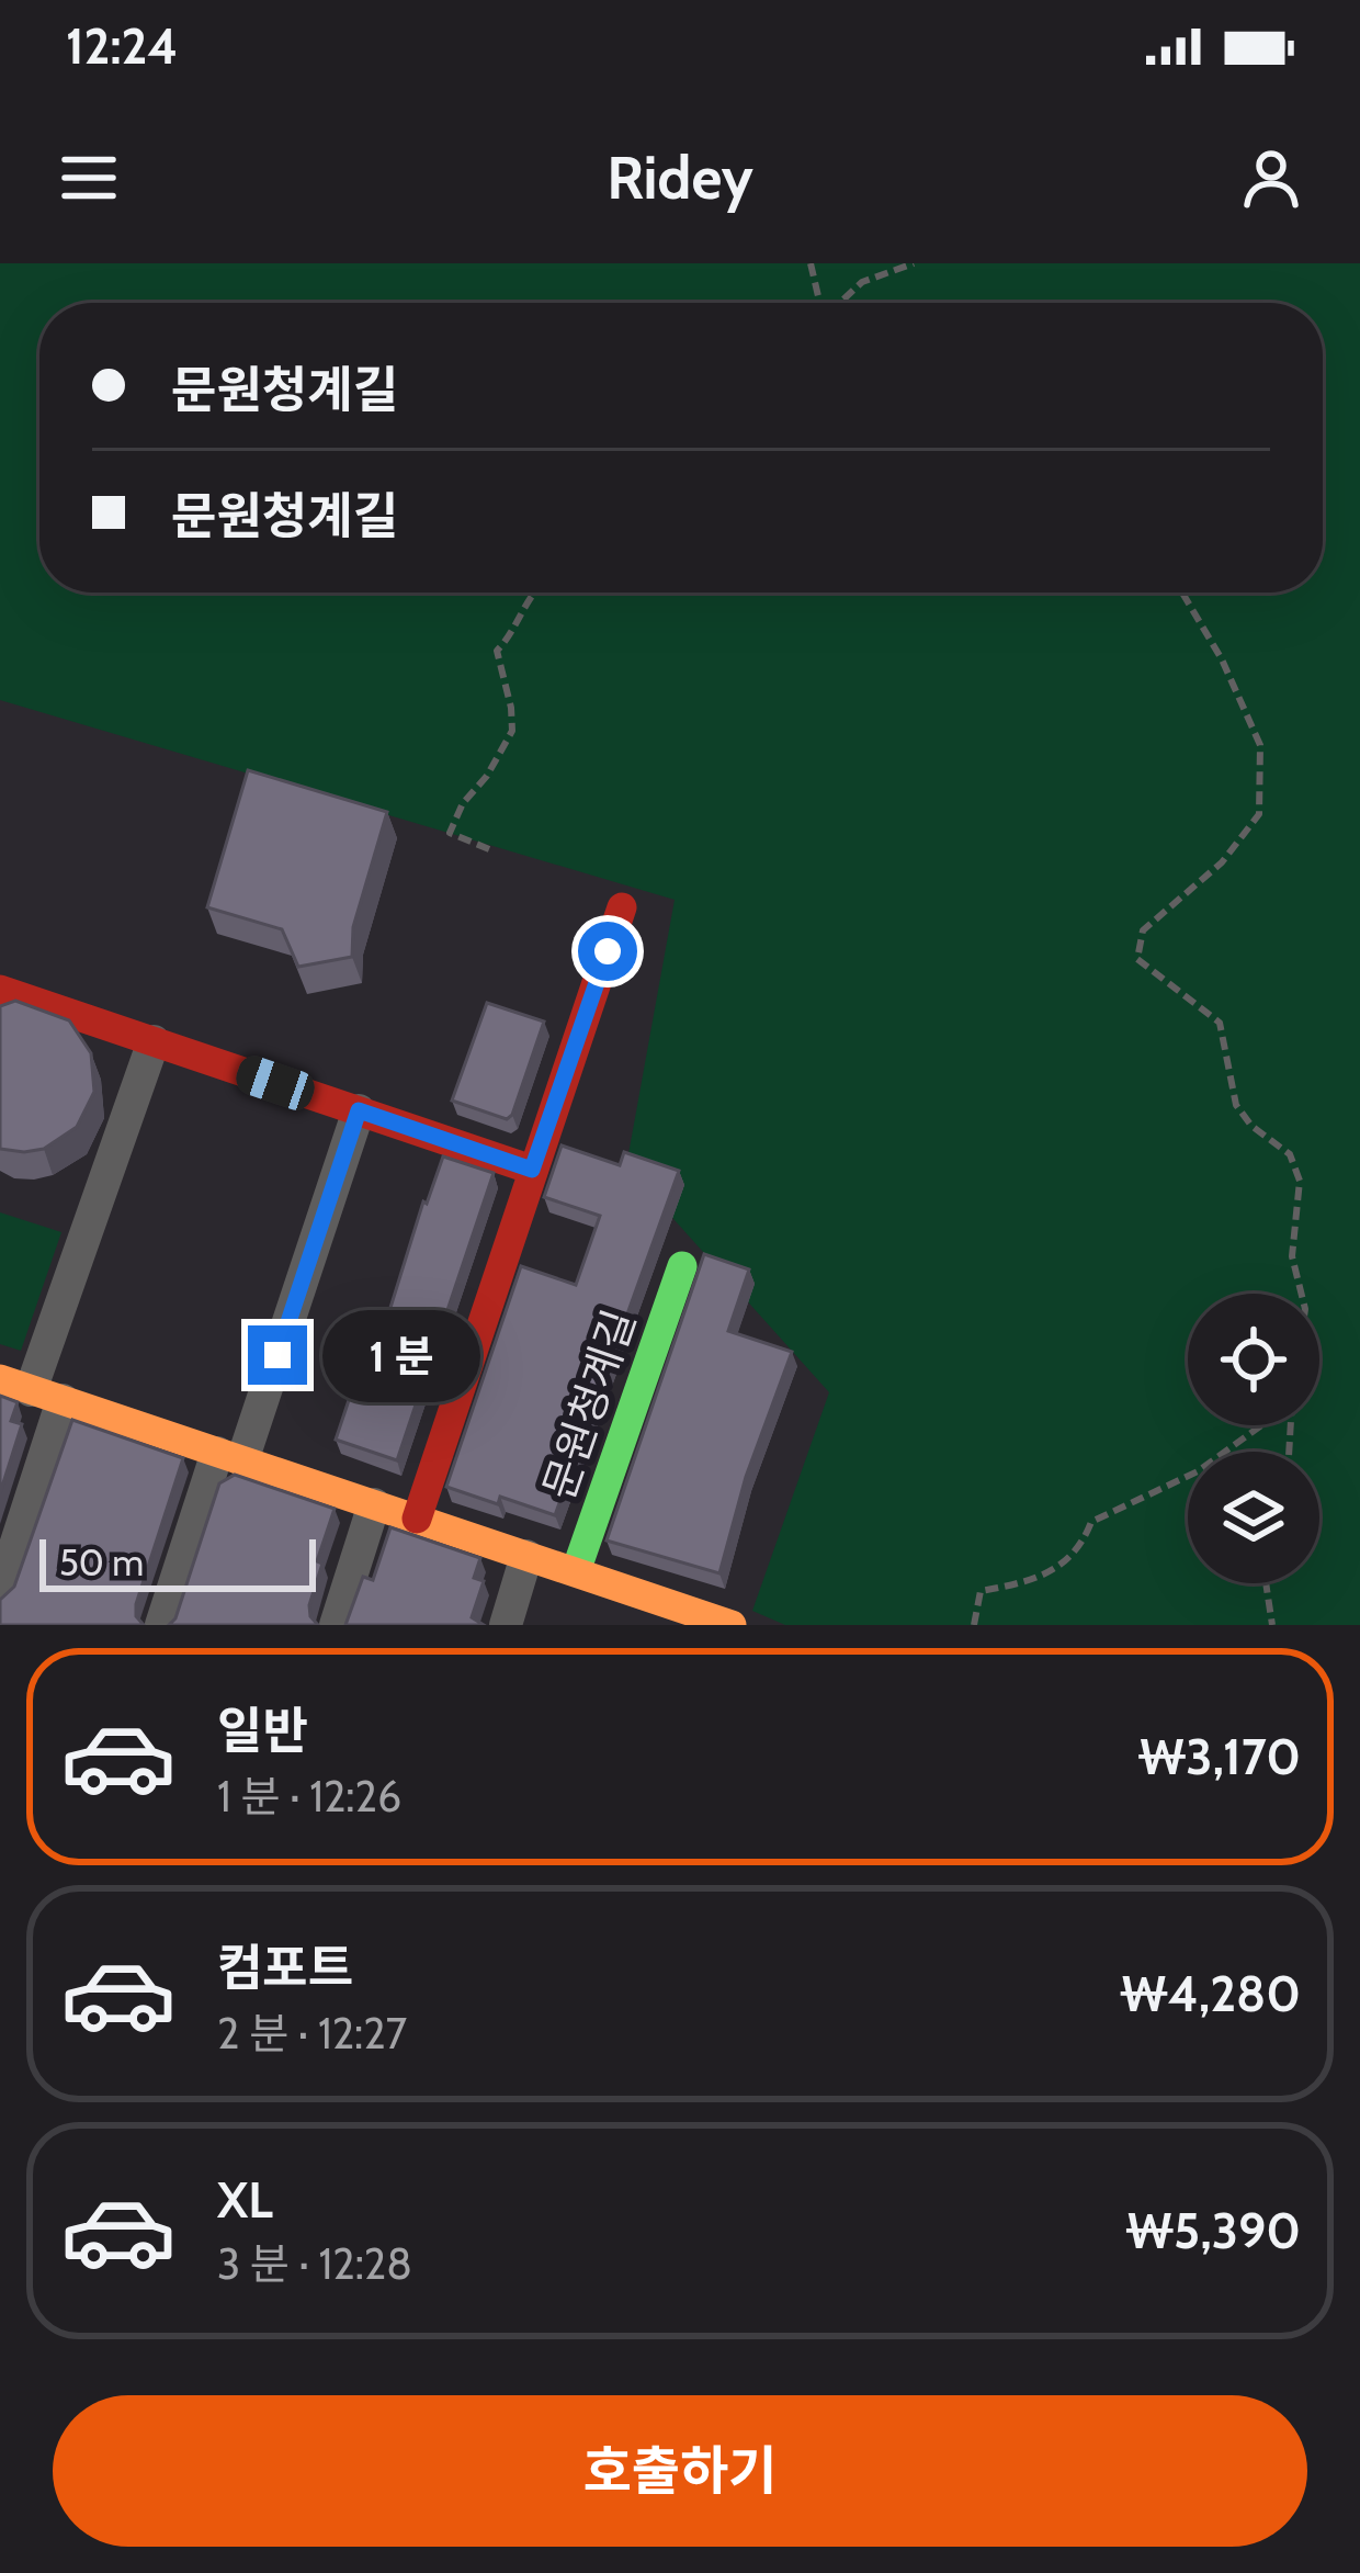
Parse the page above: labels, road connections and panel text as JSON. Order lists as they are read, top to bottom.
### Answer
{
  "streets": {
    "street": ["문원청계길"]
  },
  "scale_bar": "50 m",
  "page": {
    "status": "12:24",
    "header": "Ridey",
    "banner": ["문원청계길", "문원청계길"],
    "bubble": "1 분",
    "scale": "50 m",
    "list": [
      {
        "name": "일반",
        "note": "1 분 · 12:26",
        "value": "₩3,170"
      },
      {
        "name": "컴포트",
        "note": "2 분 · 12:27",
        "value": "₩4,280"
      },
      {
        "name": "XL",
        "note": "3 분 · 12:28",
        "value": "₩5,390"
      }
    ],
    "buttons": "호출하기"
  }
}
